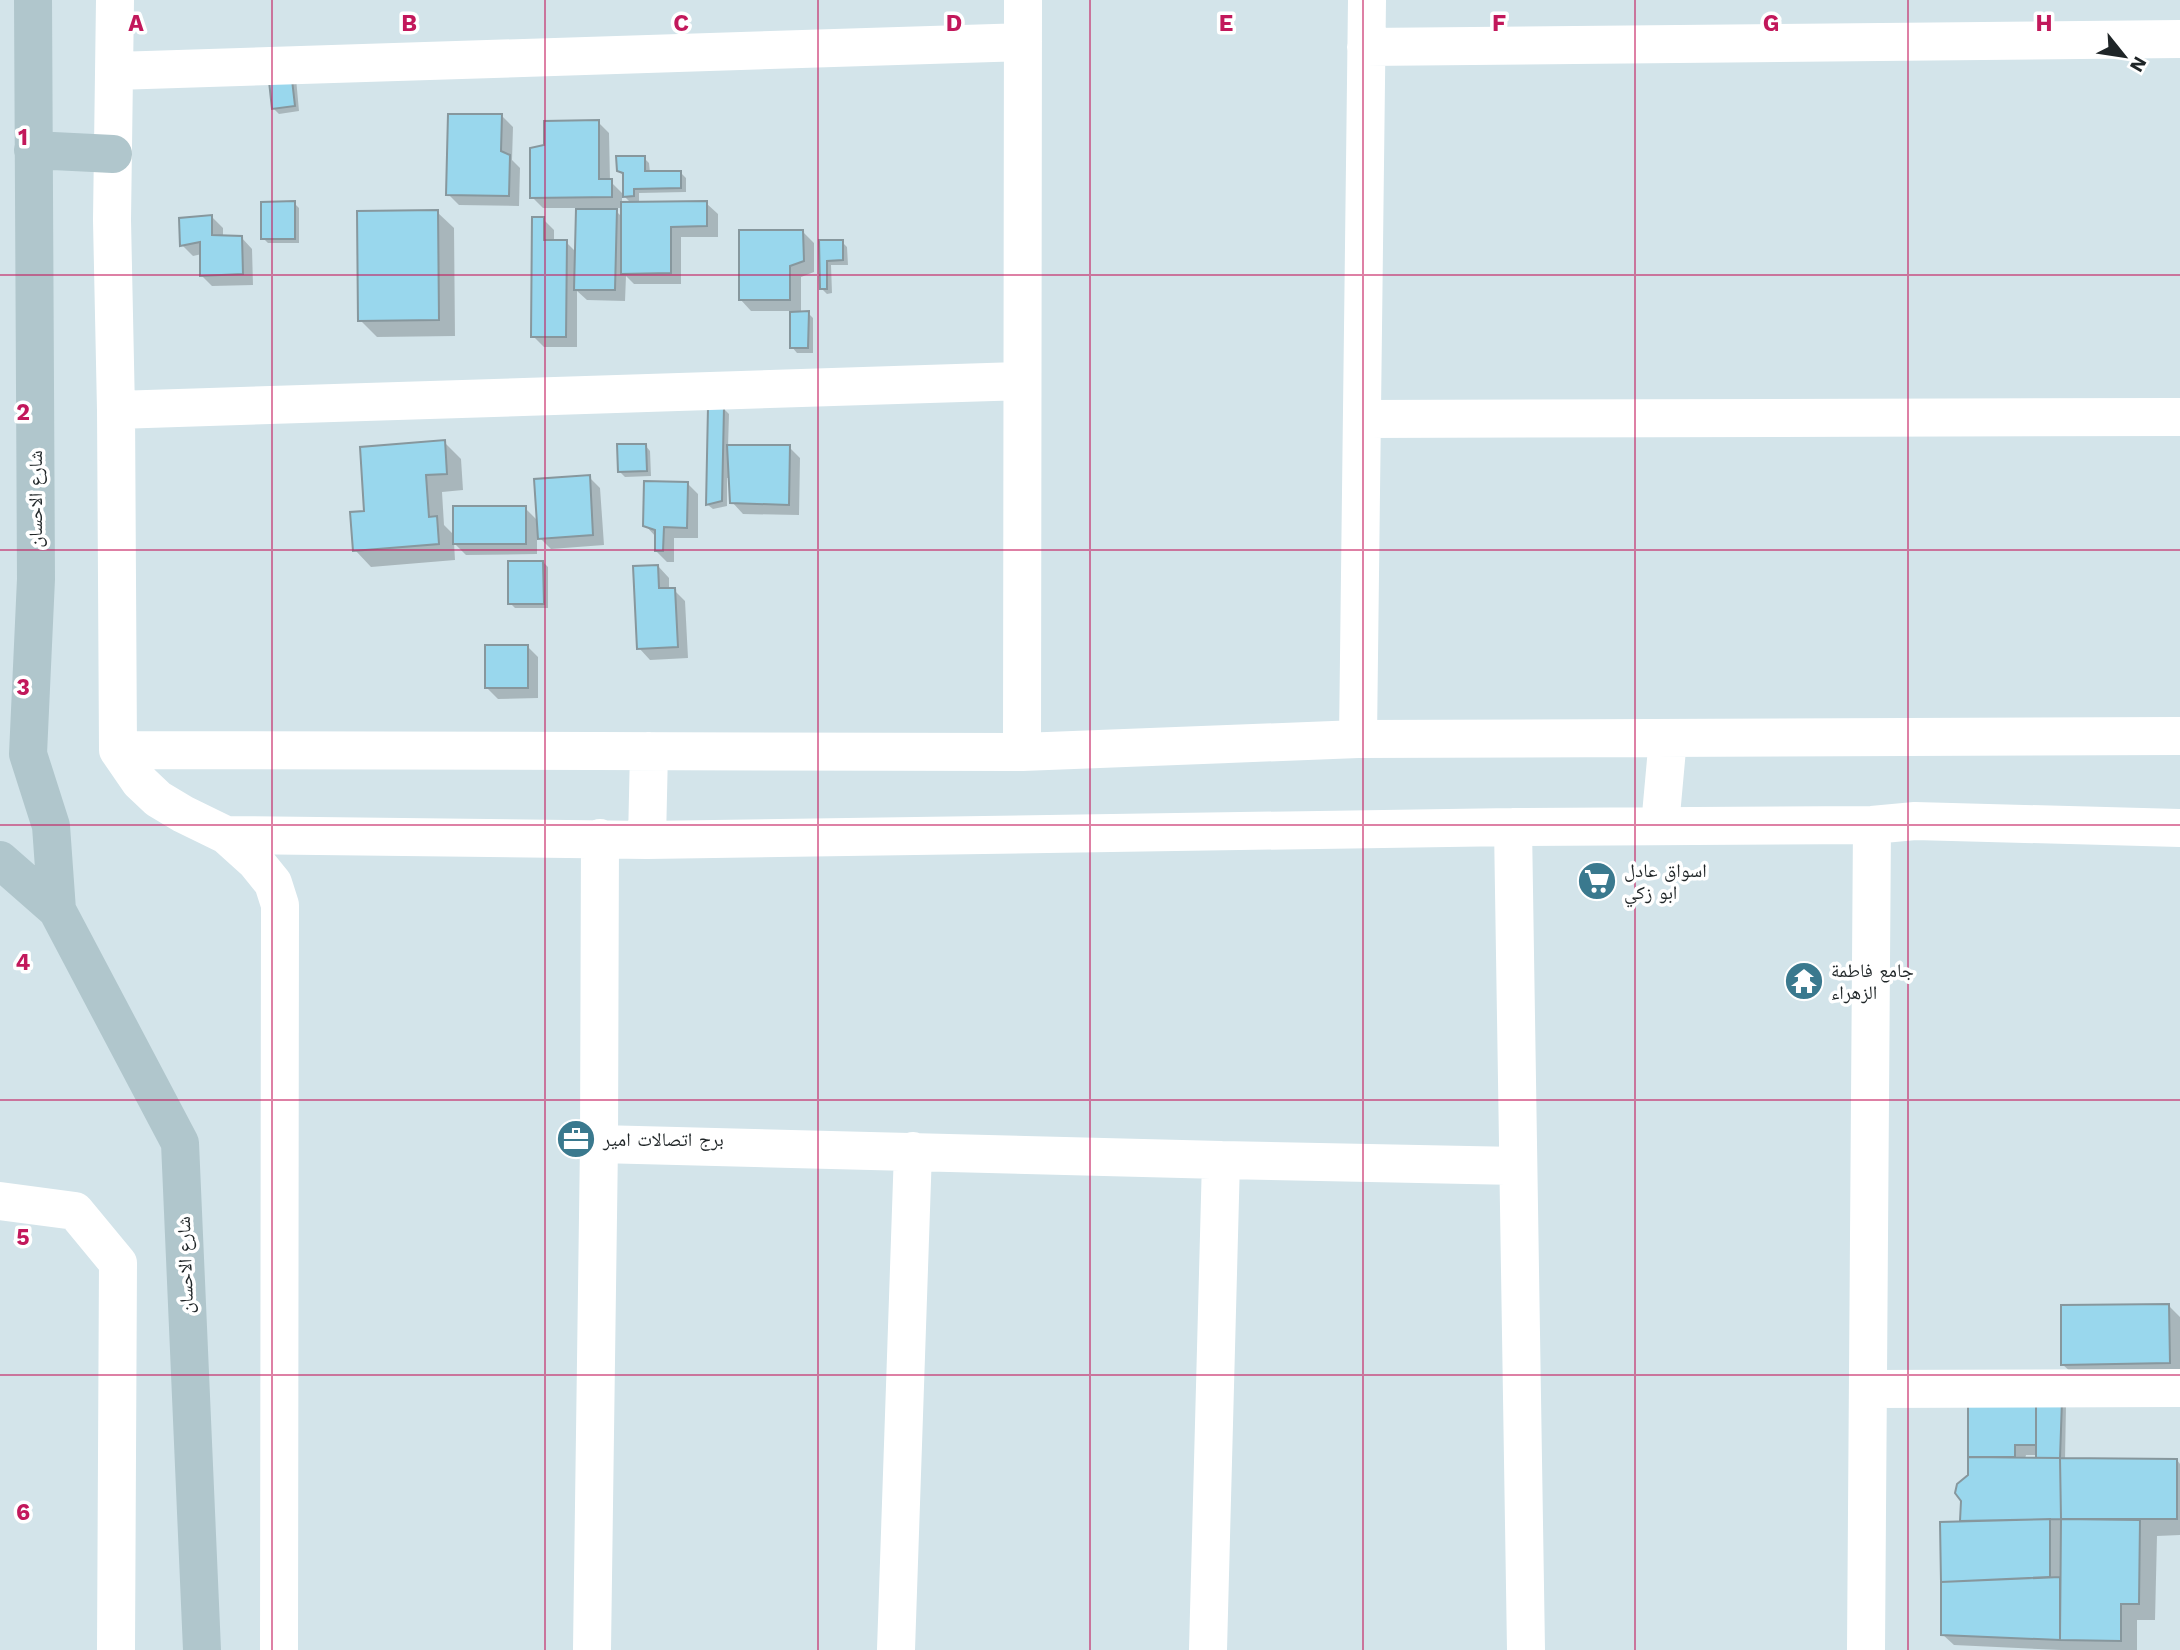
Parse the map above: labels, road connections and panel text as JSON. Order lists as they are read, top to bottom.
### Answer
{
  "streets": {
    "street": ["شارع الاحسان"]
  },
  "places": {
    "supermarket": ["اسواق عادل ابو زكي"],
    "temple": ["جامع فاطمة الزهراء"],
    "office": ["برج اتصالات امير"]
  },
  "north": "bottom right",
  "grid": {
    "columns": [
      "A",
      "B",
      "C",
      "D",
      "E",
      "F",
      "G",
      "H"
    ],
    "rows": [
      "1",
      "2",
      "3",
      "4",
      "5",
      "6"
    ]
  }
}
